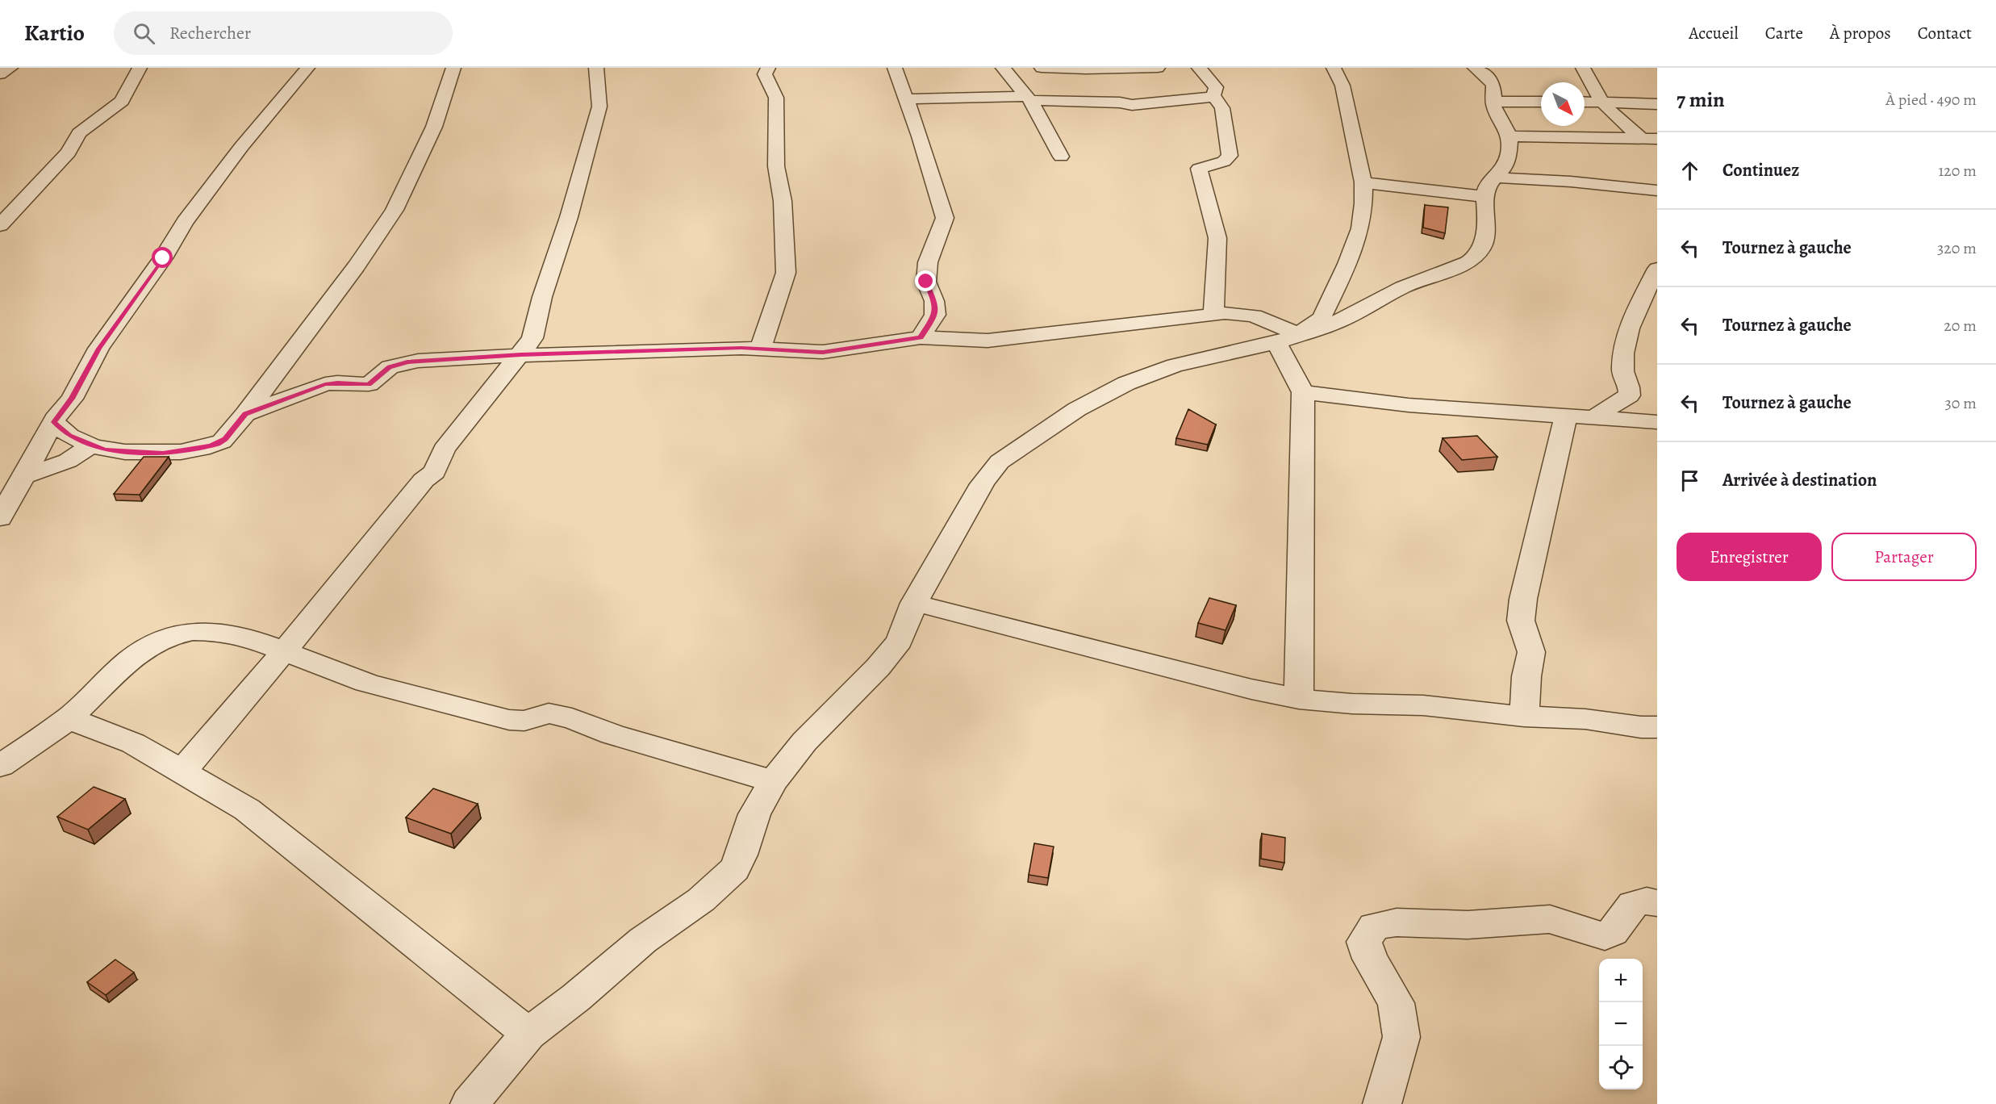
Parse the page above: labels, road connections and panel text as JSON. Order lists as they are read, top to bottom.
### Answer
{
  "north": "bottom right",
  "page": {
    "header": "Kartio",
    "search": "Rechercher",
    "nav": [
      "Accueil",
      "Carte",
      "À propos",
      "Contact"
    ],
    "heading": ["7 min", "À pied · 490 m"],
    "list": [
      ["Continuez", "120 m"],
      ["Tournez à gauche", "320 m"],
      ["Tournez à gauche", "20 m"],
      ["Tournez à gauche", "30 m"],
      "Arrivée à destination"
    ],
    "buttons": ["Enregistrer", "Partager"],
    "map_buttons": ["+", "−"]
  }
}
